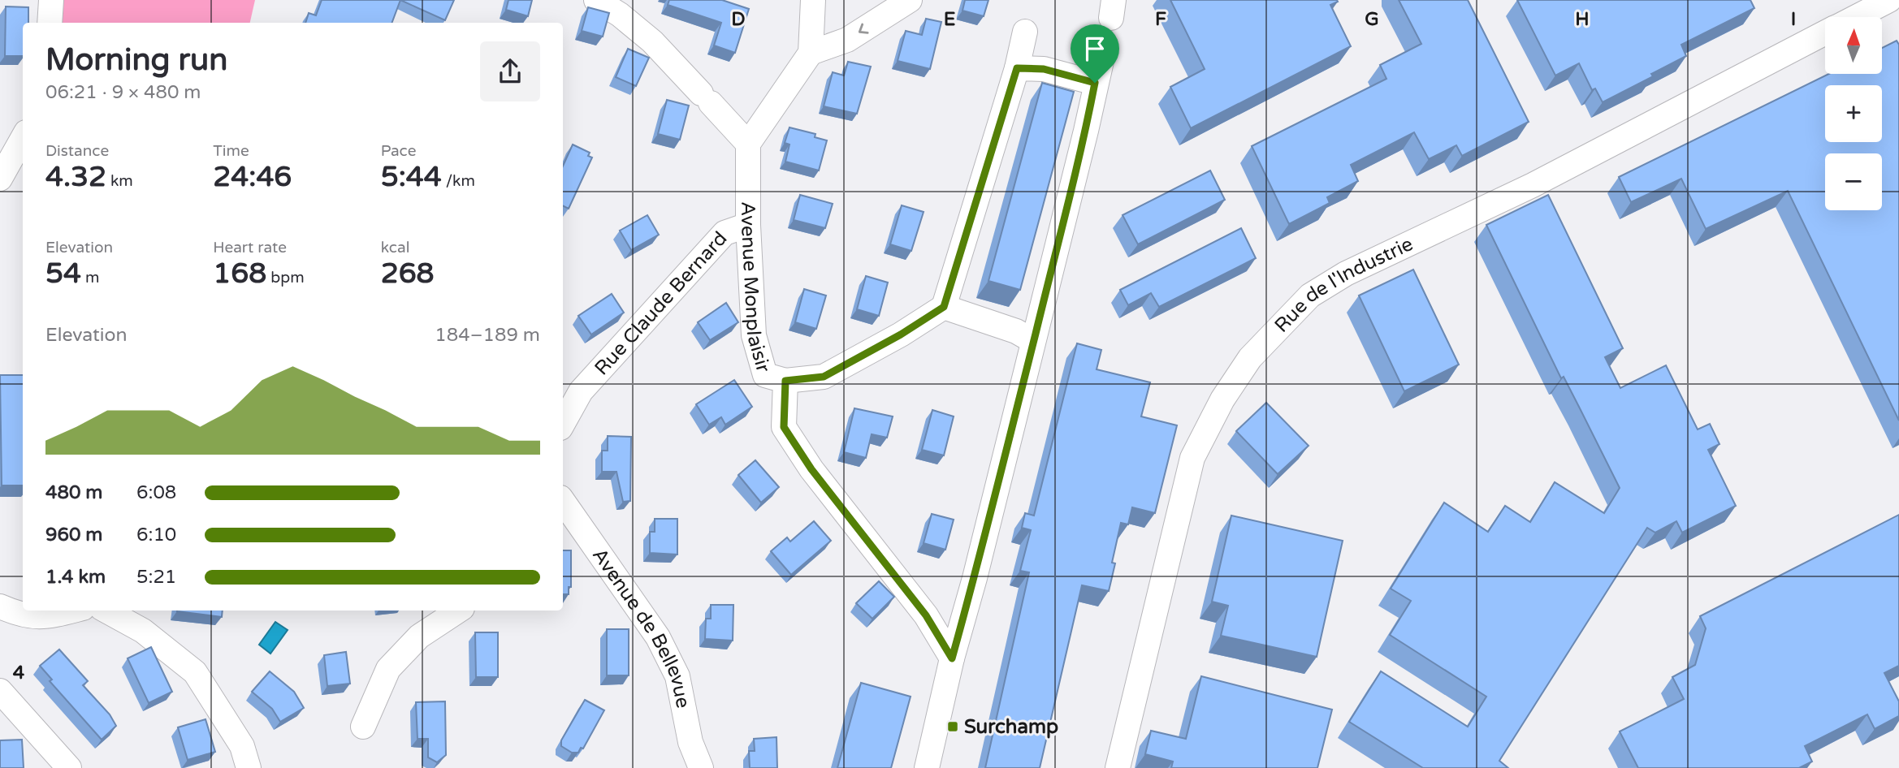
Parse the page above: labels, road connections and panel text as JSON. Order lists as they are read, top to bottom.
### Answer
{
  "streets": {
    "street": [
      "Avenue Monplaisir",
      "Rue de l'Industrie",
      "Rue Claude Bernard",
      "Avenue de Bellevue"
    ]
  },
  "crossings": [
    ["Avenue Monplaisir", "Rue Claude Bernard"]
  ],
  "places": {
    "transit": ["Surchamp"]
  },
  "north": "top",
  "page": {
    "map_buttons": ["+", "−"],
    "heading": ["Morning run", "06:21 · 9 × 480 m"],
    "stats": [
      ["Distance", "4.32 km"],
      ["Time", "24:46"],
      ["Pace", "5:44 /km"],
      ["Elevation", "54 m"],
      ["Heart rate", "168 bpm"],
      ["kcal", "268"]
    ],
    "chart": ["Elevation", "184–189 m"],
    "list": [
      {
        "name": "480 m",
        "note": "6:08"
      },
      {
        "name": "960 m",
        "note": "6:10"
      },
      {
        "name": "1.4 km",
        "note": "5:21"
      }
    ]
  },
  "grid": {
    "columns": [
      "D",
      "E",
      "F",
      "G",
      "H",
      "I"
    ],
    "rows": ["4"]
  }
}
